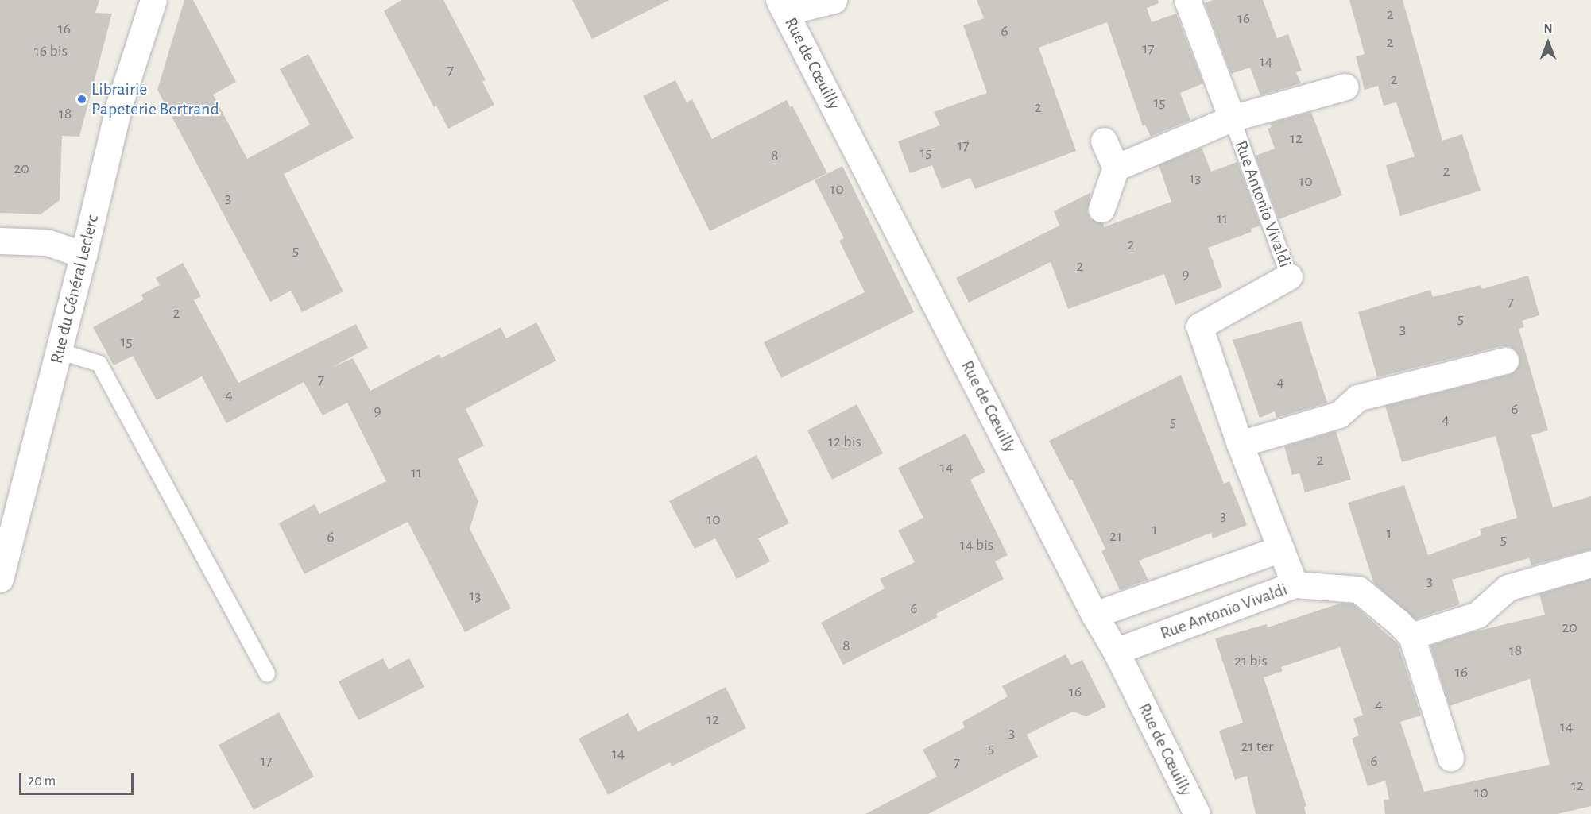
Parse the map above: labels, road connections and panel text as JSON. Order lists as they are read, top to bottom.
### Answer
{
  "streets": {
    "street": ["Rue de Cœuilly", "Rue Antonio Vivaldi", "Rue du Général Leclerc"]
  },
  "crossings": [
    ["Rue de Cœuilly", "Rue Antonio Vivaldi"]
  ],
  "places": ["Librairie Papeterie Bertrand"],
  "house_numbers": [
    "2",
    "16",
    "16",
    "6",
    "2",
    "17",
    "16 bis",
    "14",
    "7",
    "2",
    "15",
    "2",
    "18",
    "12",
    "17",
    "15",
    "8",
    "20",
    "2",
    "13",
    "10",
    "10",
    "3",
    "11",
    "2",
    "5",
    "2",
    "9",
    "7",
    "2",
    "5",
    "3",
    "15",
    "7",
    "4",
    "4",
    "6",
    "9",
    "4",
    "5",
    "12 bis",
    "2",
    "14",
    "11",
    "3",
    "10",
    "1",
    "1",
    "21",
    "6",
    "5",
    "14 bis",
    "3",
    "13",
    "6",
    "20",
    "8",
    "18",
    "21 bis",
    "16",
    "16",
    "4",
    "12",
    "14",
    "3",
    "21 ter",
    "5",
    "14",
    "17",
    "6",
    "7",
    "12",
    "10"
  ],
  "scale_bar": "20 m",
  "north": "top"
}
